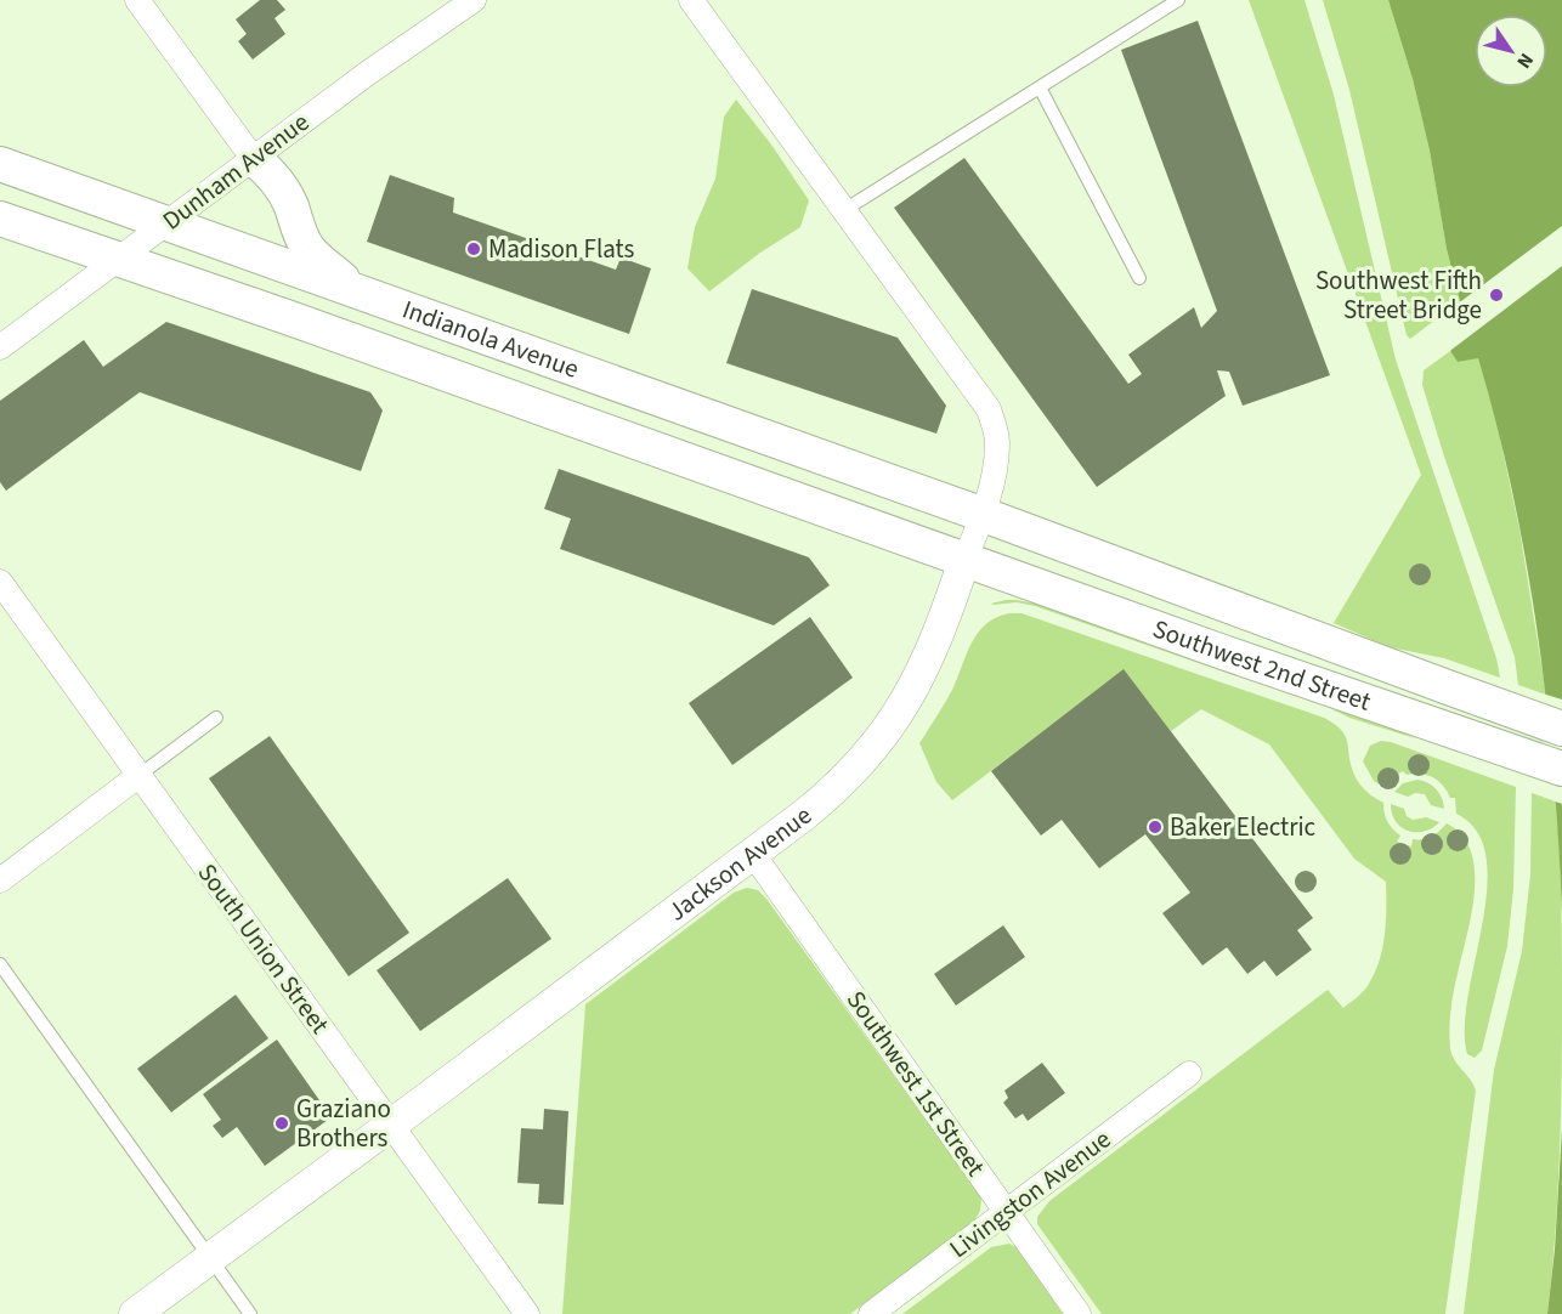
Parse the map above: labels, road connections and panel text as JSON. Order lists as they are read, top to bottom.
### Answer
{
  "streets": {
    "main road": ["Indianola Avenue", "Southwest 2nd Street"],
    "street": [
      "Dunham Avenue",
      "Jackson Avenue",
      "South Union Street",
      "Southwest 1st Street",
      "Livingston Avenue"
    ]
  },
  "crossings": [
    ["Dunham Avenue", "Indianola Avenue"],
    ["Indianola Avenue", "Southwest 2nd Street"],
    ["Indianola Avenue", "Jackson Avenue"],
    ["Southwest 2nd Street", "Jackson Avenue"],
    ["Jackson Avenue", "South Union Street"],
    ["Jackson Avenue", "Southwest 1st Street"],
    ["Southwest 1st Street", "Livingston Avenue"]
  ],
  "places": [
    "Madison Flats",
    "Southwest Fifth Street Bridge",
    "Baker Electric",
    "Graziano Brothers"
  ],
  "north": "bottom right"
}
